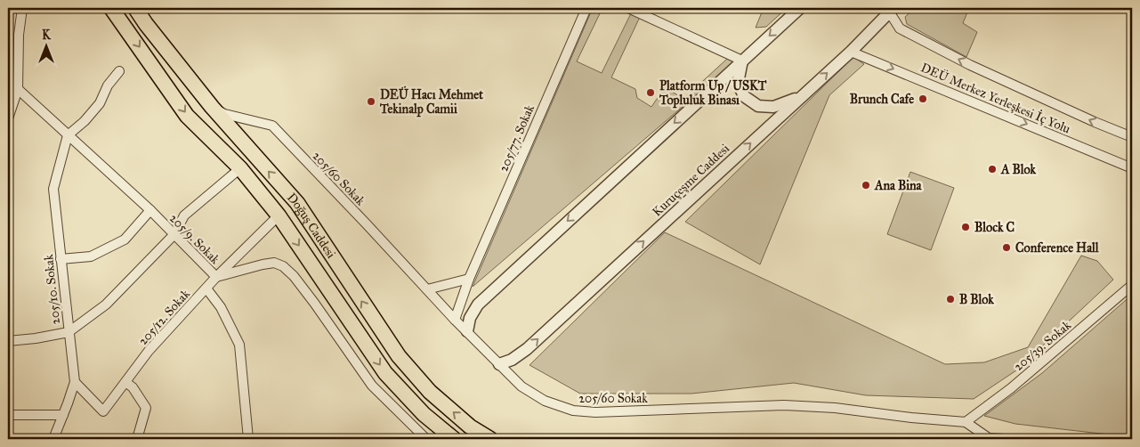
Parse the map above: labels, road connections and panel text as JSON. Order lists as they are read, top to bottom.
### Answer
{
  "streets": {
    "main road": ["Doğuş Caddesi"],
    "street": [
      "DEÜ Merkez Yerleşkesi İç Yolu",
      "205/77. Sokak",
      "205/60 Sokak",
      "Kuruçeşme Caddesi",
      "205/9. Sokak",
      "205/10. Sokak",
      "205/12. Sokak",
      "205/39. Sokak"
    ]
  },
  "crossings": [
    ["DEÜ Merkez Yerleşkesi İç Yolu", "Kuruçeşme Caddesi"],
    ["205/77. Sokak", "205/60 Sokak"],
    ["205/60 Sokak", "Kuruçeşme Caddesi"],
    ["205/60 Sokak", "Doğuş Caddesi"],
    ["205/60 Sokak", "205/39. Sokak"],
    ["Doğuş Caddesi", "205/12. Sokak"],
    ["205/9. Sokak", "205/10. Sokak"],
    ["205/9. Sokak", "205/12. Sokak"],
    ["205/10. Sokak", "205/12. Sokak"]
  ],
  "places": [
    "Platform Up / USKT Topluluk Binası",
    "Brunch Cafe",
    "DEÜ Hacı Mehmet Tekinalp Camii",
    "A Blok",
    "Ana Bina",
    "Block C",
    "Conference Hall",
    "B Blok"
  ],
  "north": "top"
}
